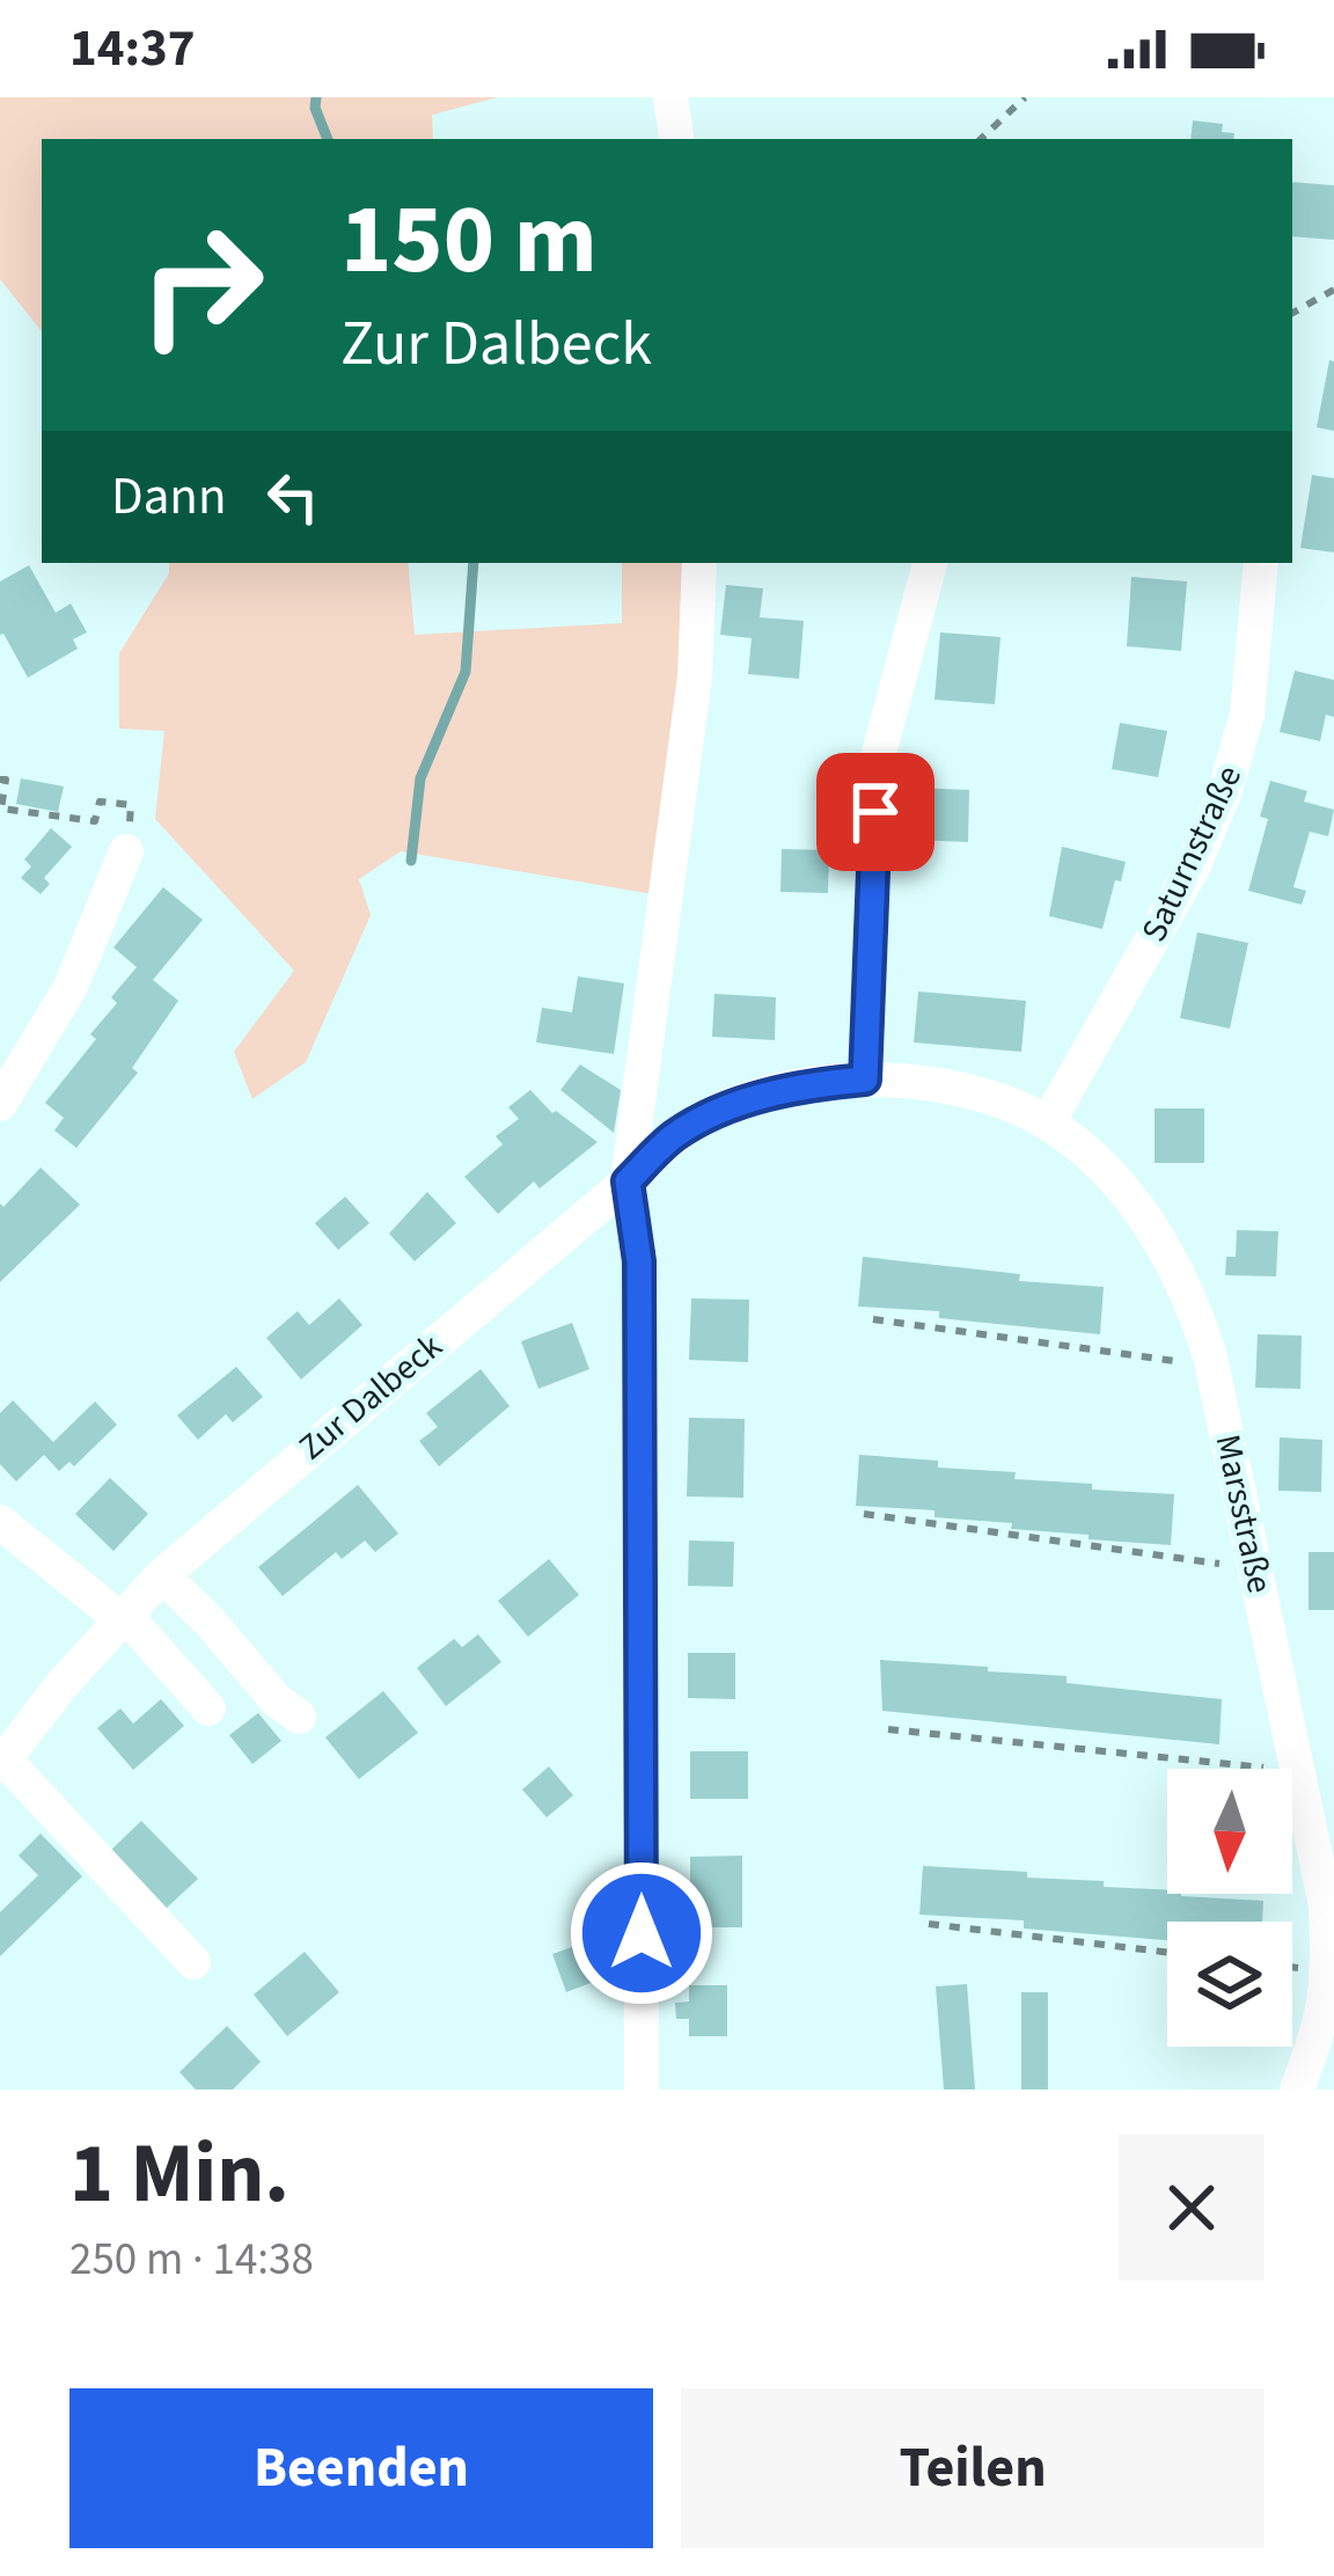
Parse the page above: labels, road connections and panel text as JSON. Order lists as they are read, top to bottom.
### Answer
{
  "streets": {
    "street": ["Saturnstraße", "Zur Dalbeck", "Marsstraße"]
  },
  "crossings": [
    ["Saturnstraße", "Marsstraße"],
    ["Zur Dalbeck", "Marsstraße"]
  ],
  "north": "bottom",
  "page": {
    "status": "14:37",
    "turn": ["150 m", "Zur Dalbeck"],
    "then": "Dann",
    "heading": ["1 Min.", "250 m · 14:38"],
    "buttons": ["Beenden", "Teilen"]
  }
}
